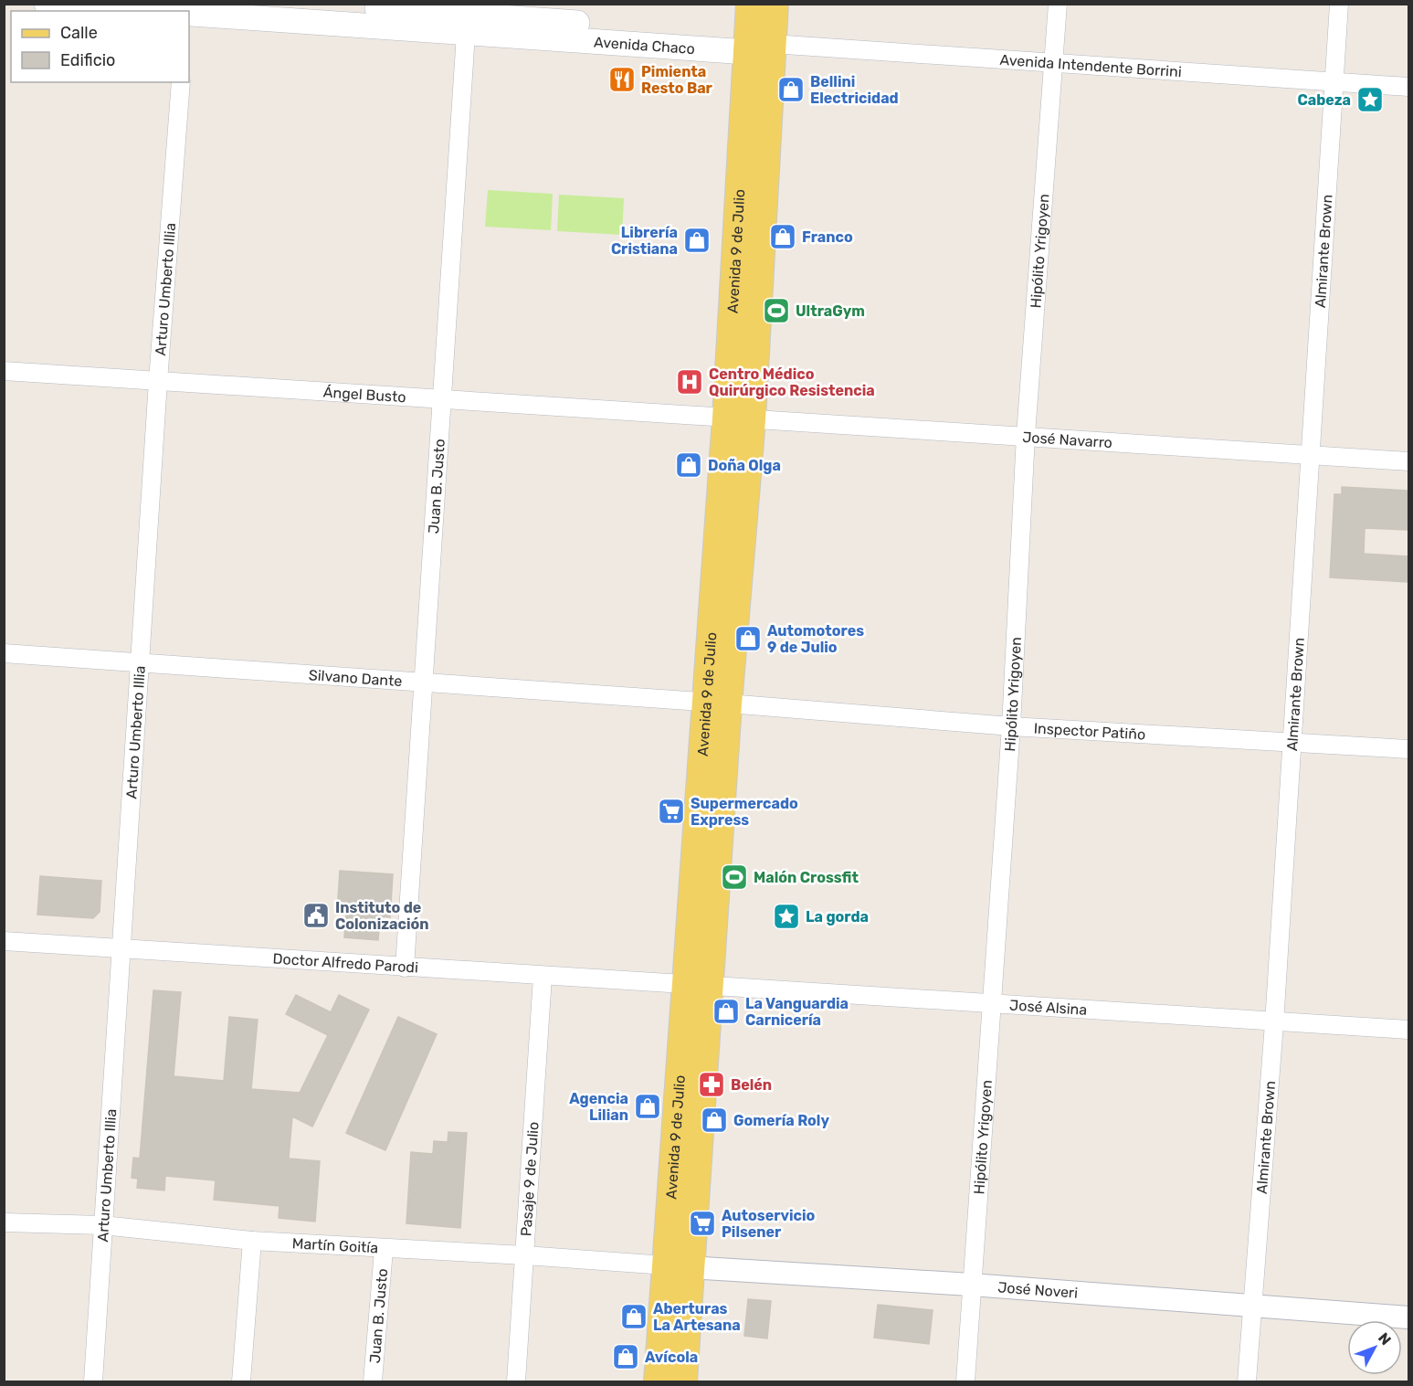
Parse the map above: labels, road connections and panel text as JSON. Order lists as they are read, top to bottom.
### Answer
{
  "streets": {
    "main road": ["Avenida Chaco", "Avenida 9 de Julio"],
    "street": [
      "Avenida Intendente Borrini",
      "Hipólito Yrigoyen",
      "Almirante Brown",
      "Arturo Umberto Illia",
      "Ángel Busto",
      "José Navarro",
      "Juan B. Justo",
      "Silvano Dante",
      "Inspector Patiño",
      "Doctor Alfredo Parodi",
      "José Alsina",
      "Pasaje 9 de Julio",
      "Martín Goitía",
      "José Noveri"
    ]
  },
  "crossings": [
    ["Avenida Chaco", "Avenida Intendente Borrini"],
    ["Avenida Chaco", "Avenida 9 de Julio"],
    ["Avenida Chaco", "Juan B. Justo"],
    ["Avenida Intendente Borrini", "Avenida 9 de Julio"],
    ["Avenida Intendente Borrini", "Hipólito Yrigoyen"],
    ["Avenida Intendente Borrini", "Almirante Brown"],
    ["Avenida 9 de Julio", "Ángel Busto"],
    ["Avenida 9 de Julio", "José Navarro"],
    ["Avenida 9 de Julio", "Silvano Dante"],
    ["Avenida 9 de Julio", "Inspector Patiño"],
    ["Avenida 9 de Julio", "Doctor Alfredo Parodi"],
    ["Avenida 9 de Julio", "José Alsina"],
    ["Avenida 9 de Julio", "Martín Goitía"],
    ["Avenida 9 de Julio", "José Noveri"],
    ["Hipólito Yrigoyen", "José Navarro"],
    ["Hipólito Yrigoyen", "Inspector Patiño"],
    ["Hipólito Yrigoyen", "José Alsina"],
    ["Hipólito Yrigoyen", "José Noveri"],
    ["Almirante Brown", "José Navarro"],
    ["Almirante Brown", "Inspector Patiño"],
    ["Almirante Brown", "José Alsina"],
    ["Almirante Brown", "José Noveri"],
    ["Arturo Umberto Illia", "Ángel Busto"],
    ["Arturo Umberto Illia", "Silvano Dante"],
    ["Arturo Umberto Illia", "Doctor Alfredo Parodi"],
    ["Arturo Umberto Illia", "Martín Goitía"],
    ["Ángel Busto", "José Navarro"],
    ["Ángel Busto", "Juan B. Justo"],
    ["Juan B. Justo", "Silvano Dante"],
    ["Juan B. Justo", "Doctor Alfredo Parodi"],
    ["Juan B. Justo", "Martín Goitía"],
    ["Silvano Dante", "Inspector Patiño"],
    ["Doctor Alfredo Parodi", "José Alsina"],
    ["Doctor Alfredo Parodi", "Pasaje 9 de Julio"],
    ["Pasaje 9 de Julio", "Martín Goitía"],
    ["Martín Goitía", "José Noveri"]
  ],
  "places": {
    "restaurant": ["Pimienta Resto Bar"],
    "shop": [
      "Bellini Electricidad",
      "Franco",
      "Librería Cristiana",
      "Doña Olga",
      "Automotores 9 de Julio",
      "La Vanguardia Carnicería",
      "Agencia Lilian",
      "Gomería Roly",
      "Aberturas La Artesana",
      "Avícola"
    ],
    "place": ["Cabeza", "La gorda"],
    "sports": ["UltraGym", "Malón Crossfit"],
    "hospital": ["Centro Médico Quirúrgico Resistencia"],
    "supermarket": ["Supermercado Express", "Autoservicio Pilsener"],
    "public building": ["Instituto de Colonización"],
    "pharmacy": ["Belén"]
  },
  "legend": ["Calle", "Edificio"],
  "north": "top right"
}
